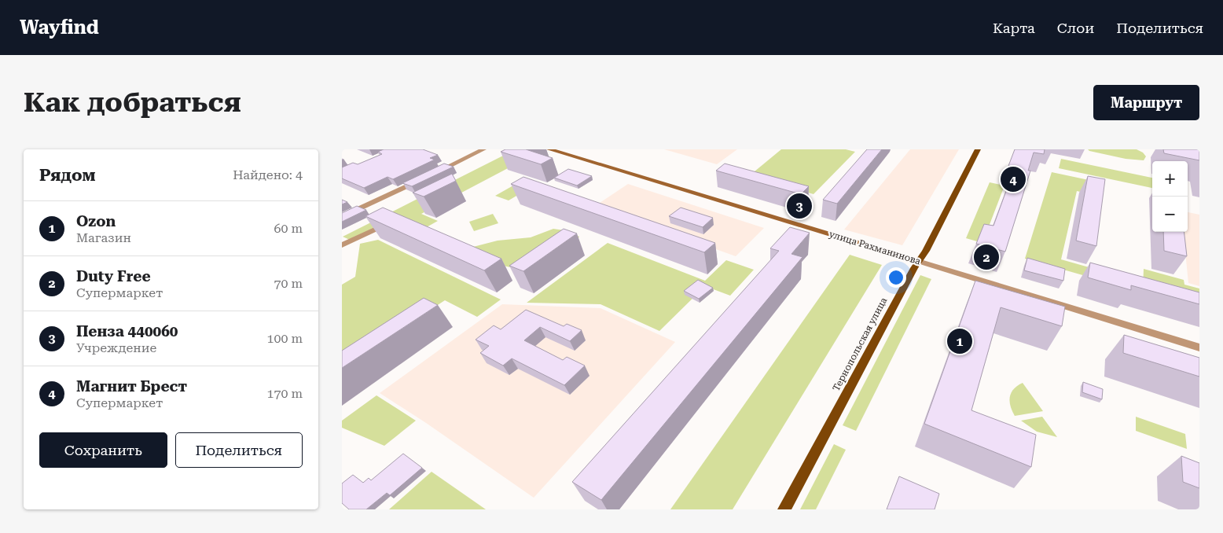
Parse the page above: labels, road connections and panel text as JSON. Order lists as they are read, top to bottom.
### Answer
{
  "streets": {
    "main road": ["улица Рахманинова", "Тернопольская улица"]
  },
  "crossings": [
    ["улица Рахманинова", "Тернопольская улица"]
  ],
  "page": {
    "header": "Wayfind",
    "nav": ["Карта", "Слои", "Поделиться"],
    "buttons": [
      "Маршрут",
      ["Сохранить", "Поделиться"]
    ],
    "title": "Как добраться",
    "heading": ["Рядом", "Найдено: 4"],
    "map_buttons": ["+", "−"],
    "pins": [
      "4",
      "3",
      "2",
      "1"
    ],
    "list": [
      {
        "mark": "1",
        "name": "Ozon",
        "note": "Магазин",
        "value": "60 m"
      },
      {
        "mark": "2",
        "name": "Duty Free",
        "note": "Супермаркет",
        "value": "70 m"
      },
      {
        "mark": "3",
        "name": "Пенза 440060",
        "note": "Учреждение",
        "value": "100 m"
      },
      {
        "mark": "4",
        "name": "Магнит Брест",
        "note": "Супермаркет",
        "value": "170 m"
      }
    ]
  }
}
